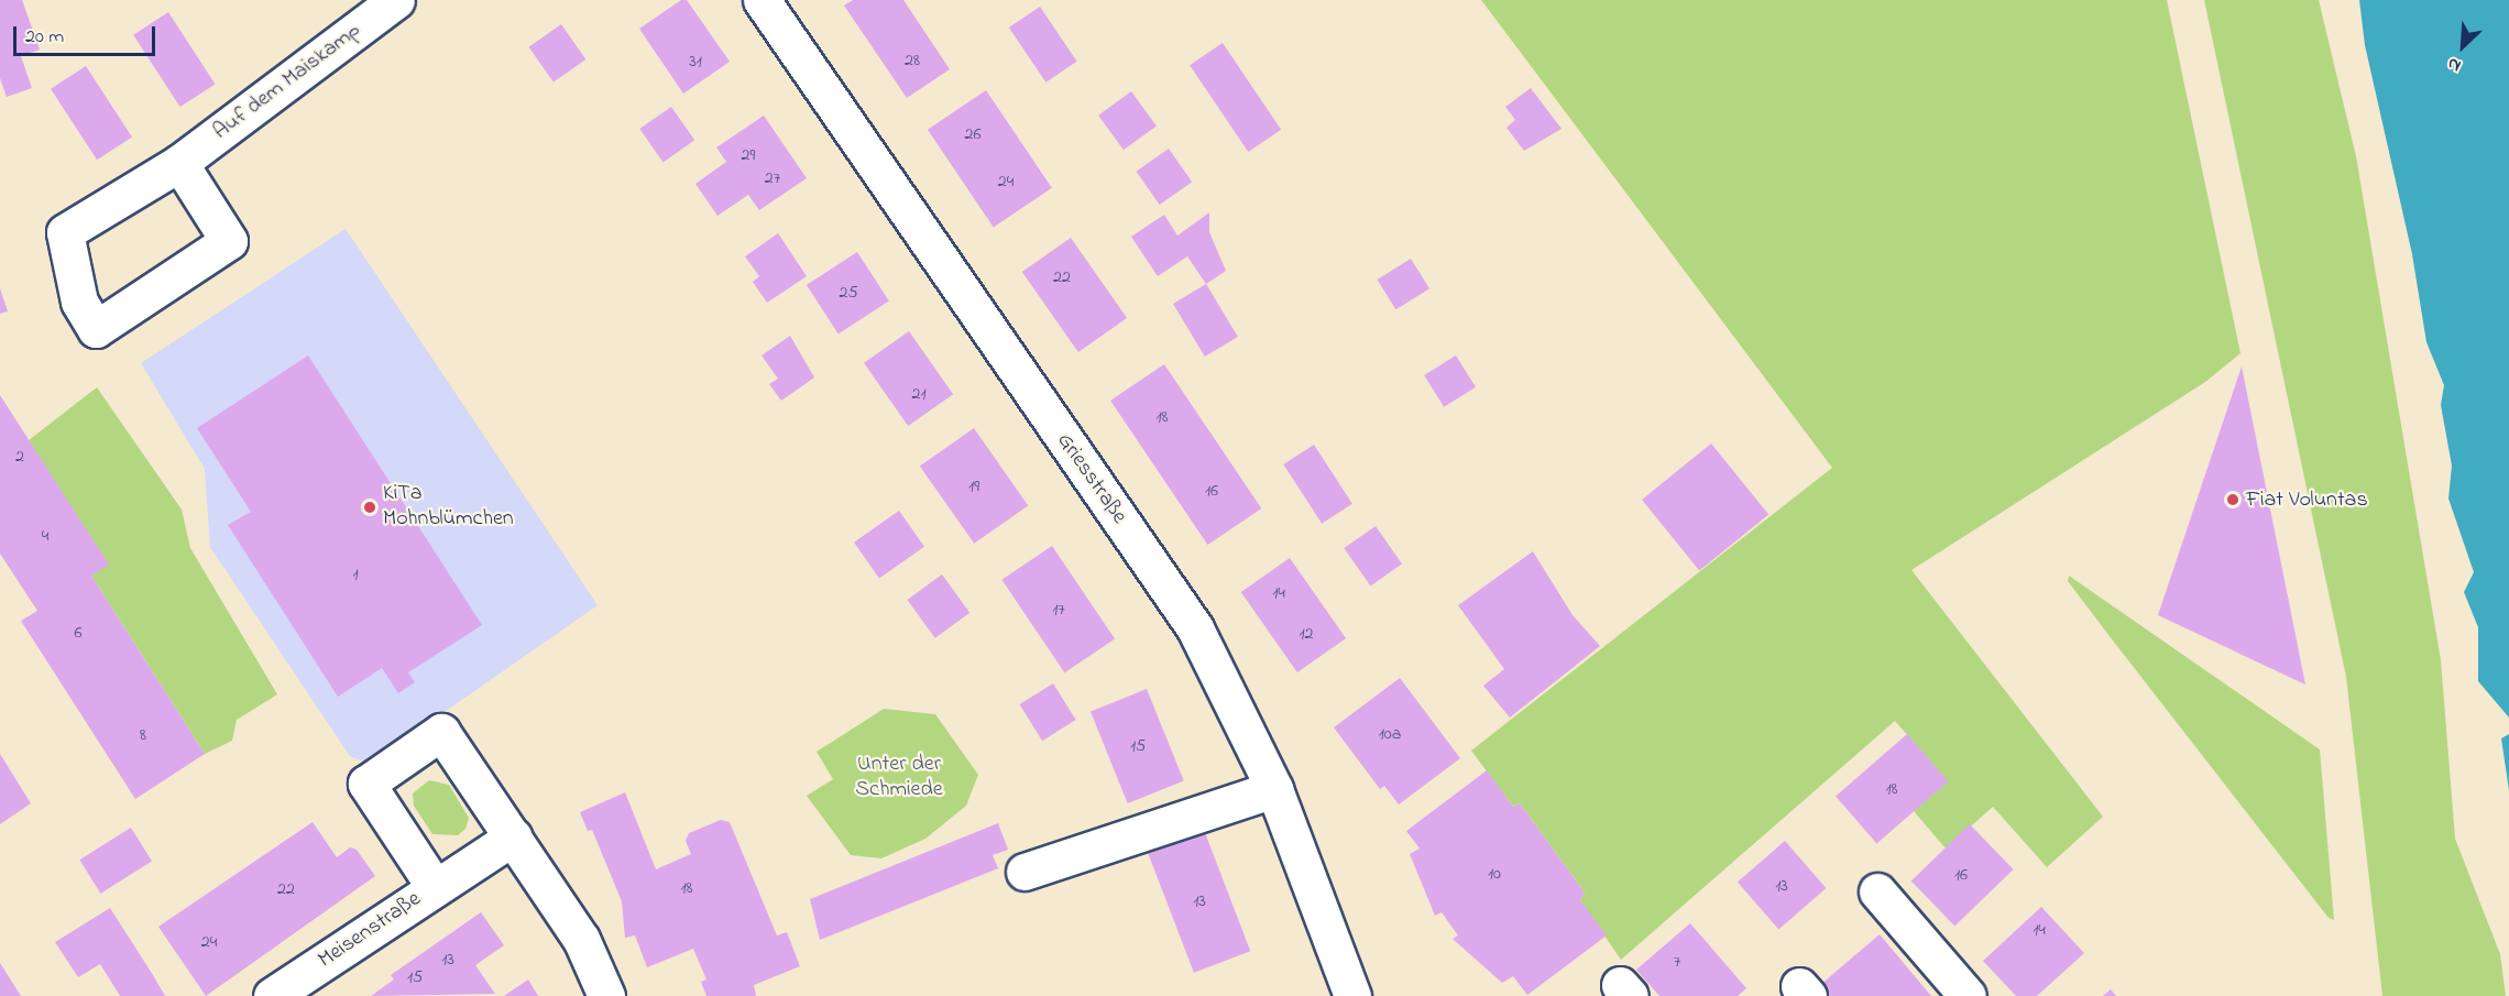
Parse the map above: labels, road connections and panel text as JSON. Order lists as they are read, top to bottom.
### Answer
{
  "streets": {
    "street": ["Auf dem Maiskamp", "Griesstraße", "Meisenstraße"]
  },
  "parks": ["Unter der Schmiede"],
  "places": ["Fiat Voluntas", "KiTa Mohnblümchen"],
  "house_numbers": [
    "28",
    "31",
    "26",
    "29",
    "27",
    "24",
    "22",
    "25",
    "21",
    "18",
    "2",
    "19",
    "16",
    "4",
    "1",
    "14",
    "17",
    "6",
    "12",
    "10a",
    "8",
    "15",
    "18",
    "10",
    "16",
    "13",
    "18",
    "22",
    "13",
    "14",
    "24",
    "13",
    "7",
    "15"
  ],
  "scale_bar": "20 m",
  "north": "bottom left"
}
